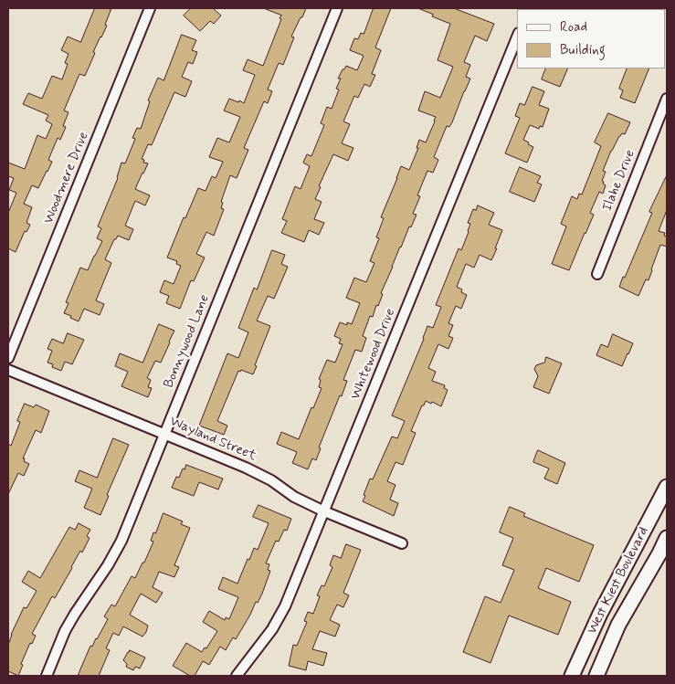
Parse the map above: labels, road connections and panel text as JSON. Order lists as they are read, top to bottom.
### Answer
{
  "streets": {
    "main road": ["West Kiest Boulevard"],
    "street": [
      "Woodmere Drive",
      "Ilahe Drive",
      "Bonnywood Lane",
      "Whitewood Drive",
      "Wayland Street"
    ]
  },
  "crossings": [
    ["Bonnywood Lane", "Wayland Street"],
    ["Whitewood Drive", "Wayland Street"]
  ],
  "legend": ["Road", "Building"]
}
